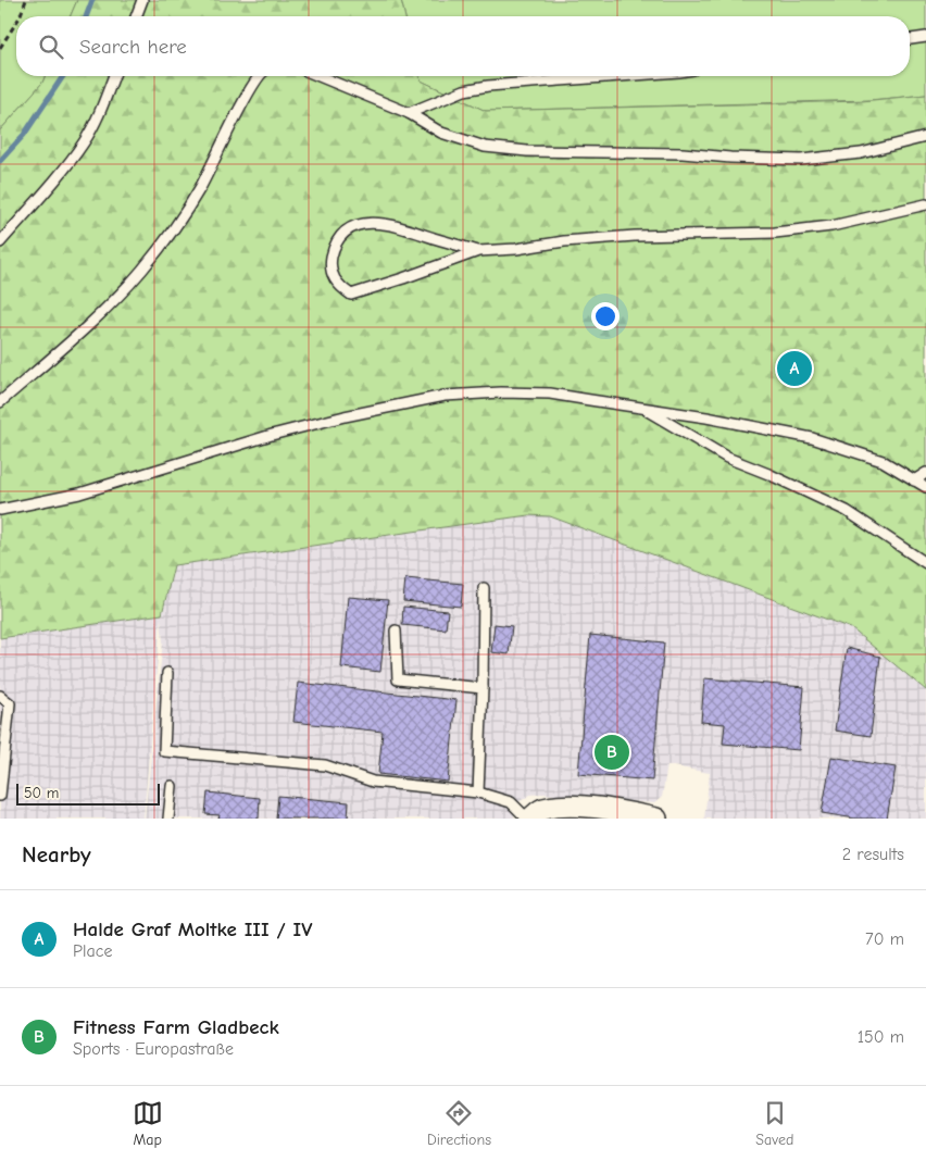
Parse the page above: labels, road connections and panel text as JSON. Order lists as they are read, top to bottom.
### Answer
{
  "scale_bar": "50 m",
  "page": {
    "search": "Search here",
    "pins": ["A", "B"],
    "scale": "50 m",
    "heading": ["Nearby", "2 results"],
    "list": [
      {
        "mark": "A",
        "name": "Halde Graf Moltke III / IV",
        "note": "Place",
        "value": "70 m"
      },
      {
        "mark": "B",
        "name": "Fitness Farm Gladbeck",
        "note": "Sports · Europastraße",
        "value": "150 m"
      }
    ],
    "nav": ["Map", "Directions", "Saved"]
  }
}
